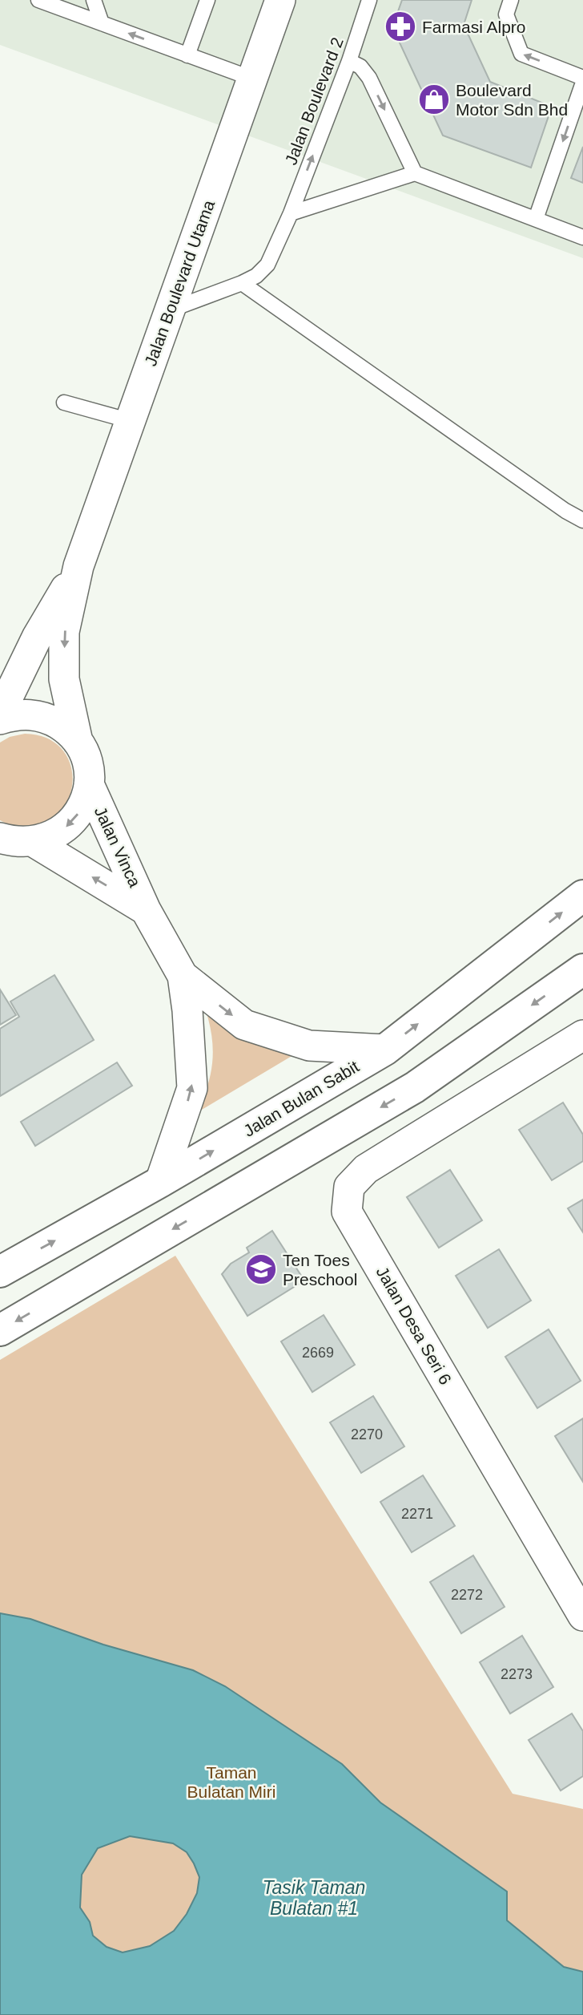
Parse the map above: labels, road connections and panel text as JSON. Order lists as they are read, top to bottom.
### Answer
{
  "streets": {
    "main road": ["Jalan Bulan Sabit"],
    "street": ["Jalan Boulevard Utama", "Jalan Vinca", "Jalan Desa Seri 6"],
    "lane": ["Jalan Boulevard 2"]
  },
  "crossings": [
    ["Jalan Boulevard 2", "Jalan Boulevard Utama"],
    ["Jalan Boulevard Utama", "Jalan Vinca"]
  ],
  "one_way": ["Jalan Boulevard 2", "Jalan Vinca"],
  "water": ["Tasik Taman Bulatan #1"],
  "parks": ["Taman Bulatan Miri"],
  "places": {
    "pharmacy": ["Farmasi Alpro"],
    "shop": ["Boulevard Motor Sdn Bhd"],
    "school or university": ["Ten Toes Preschool"]
  },
  "house_numbers": [
    "2669",
    "2270",
    "2271",
    "2272",
    "2273"
  ]
}
